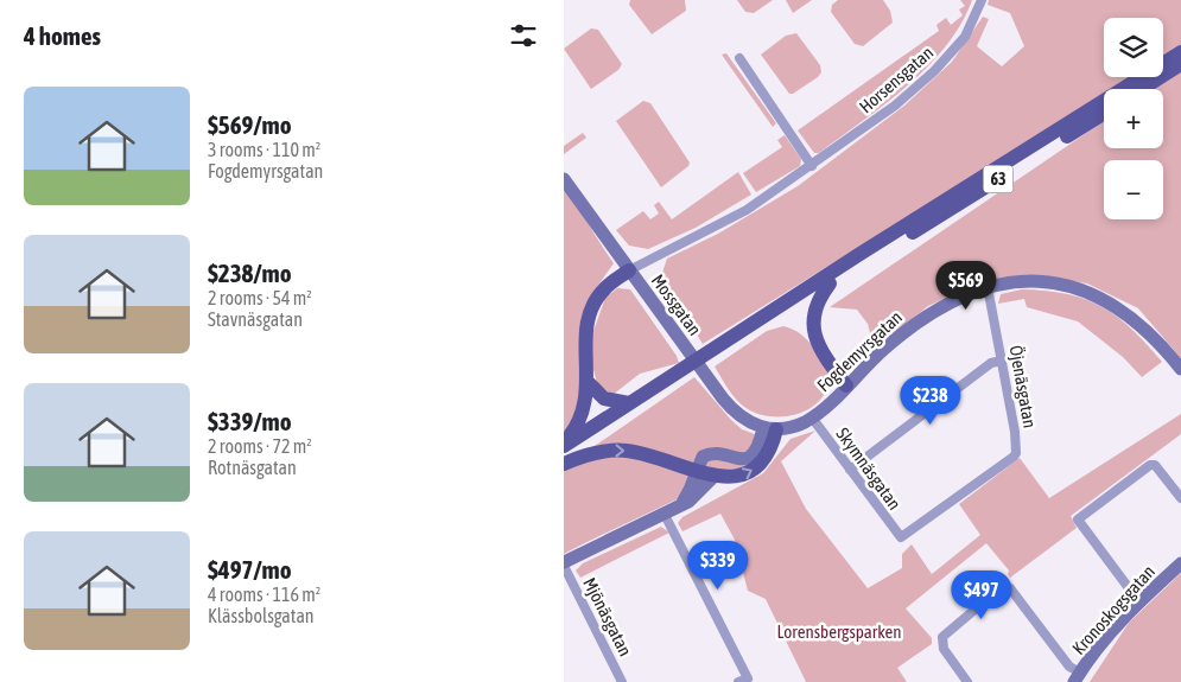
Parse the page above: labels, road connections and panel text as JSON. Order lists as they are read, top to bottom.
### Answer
{
  "streets": {
    "main road": ["63"],
    "street": [
      "Horsensgatan",
      "Mossgatan",
      "Fogdemyrsgatan",
      "Öjenäsgatan",
      "Skymnäsgatan",
      "Kronoskogsgatan",
      "Mjönäsgatan"
    ]
  },
  "crossings": [
    ["Horsensgatan", "Mossgatan"],
    ["Mossgatan", "Fogdemyrsgatan"],
    ["Fogdemyrsgatan", "Öjenäsgatan"],
    ["Fogdemyrsgatan", "Skymnäsgatan"],
    ["Öjenäsgatan", "Skymnäsgatan"]
  ],
  "parks": ["Lorensbergsparken"],
  "page": {
    "heading": "4 homes",
    "map_buttons": ["+", "−"],
    "list": [
      {
        "name": "$569/mo",
        "note": "3 rooms · 110 m² · Fogdemyrsgatan"
      },
      {
        "name": "$238/mo",
        "note": "2 rooms · 54 m² · Stavnäsgatan"
      },
      {
        "name": "$339/mo",
        "note": "2 rooms · 72 m² · Rotnäsgatan"
      },
      {
        "name": "$497/mo",
        "note": "4 rooms · 116 m² · Klässbolsgatan"
      }
    ],
    "price": [
      "$569",
      "$238",
      "$339",
      "$497"
    ]
  }
}
